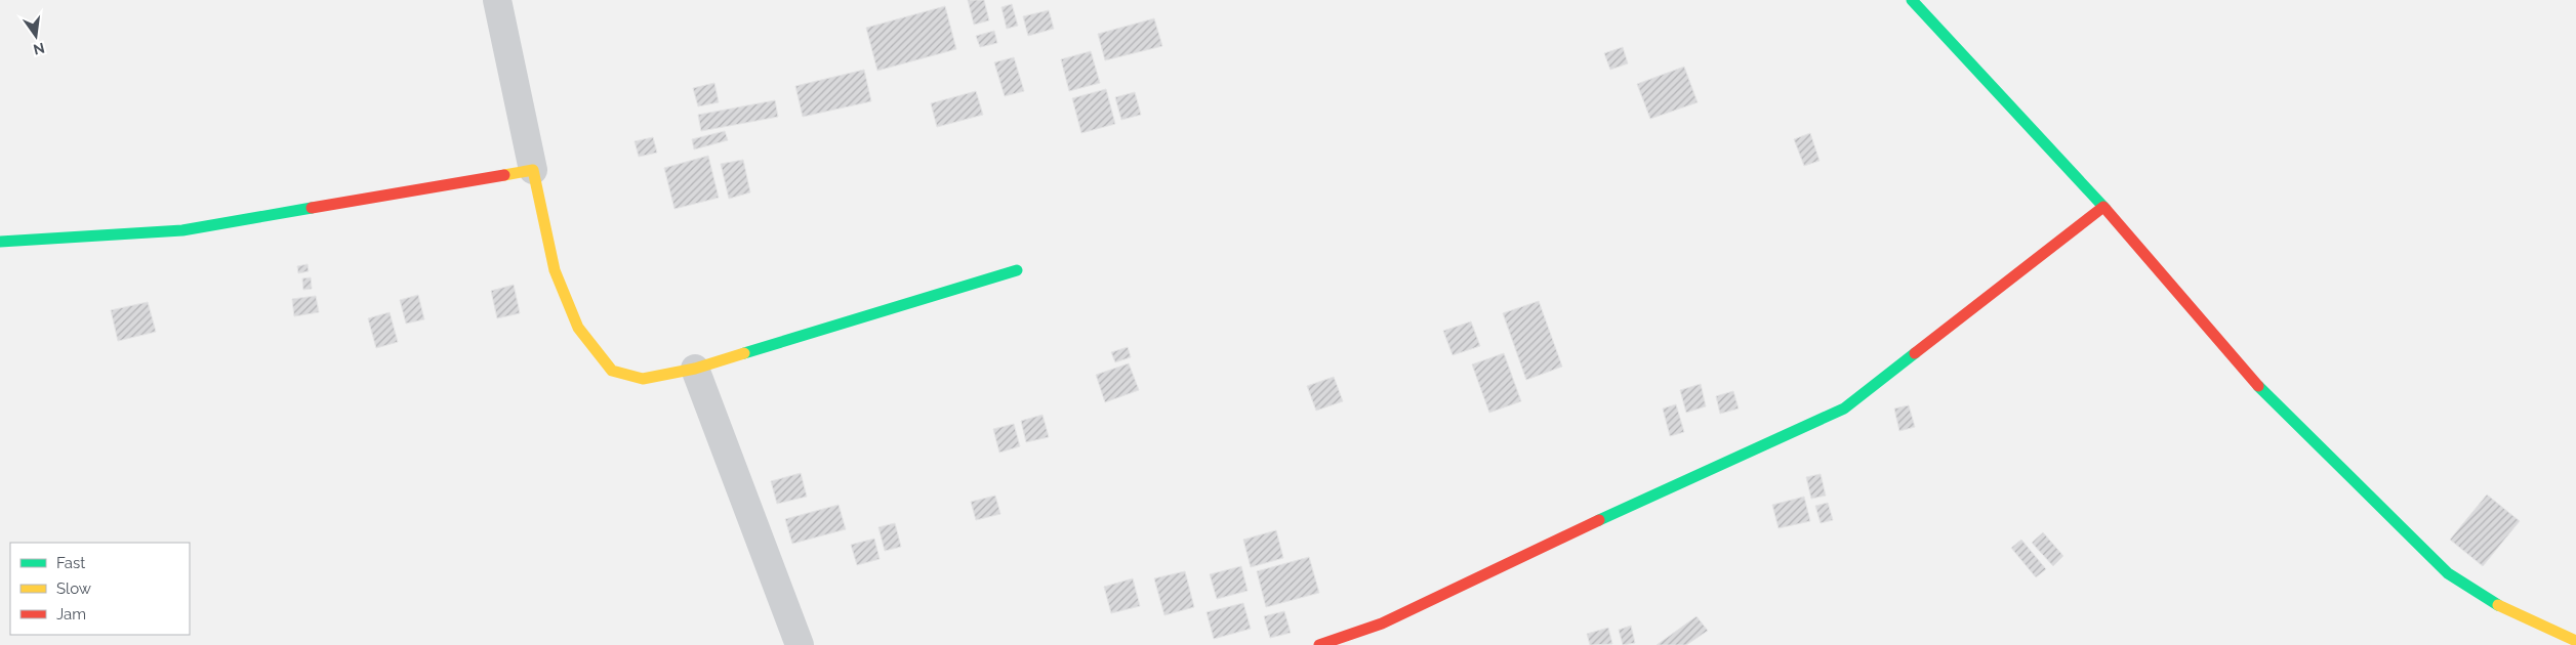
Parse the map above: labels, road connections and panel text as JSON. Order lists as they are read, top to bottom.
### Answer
{
  "legend": ["Fast", "Slow", "Jam"],
  "north": "bottom"
}
